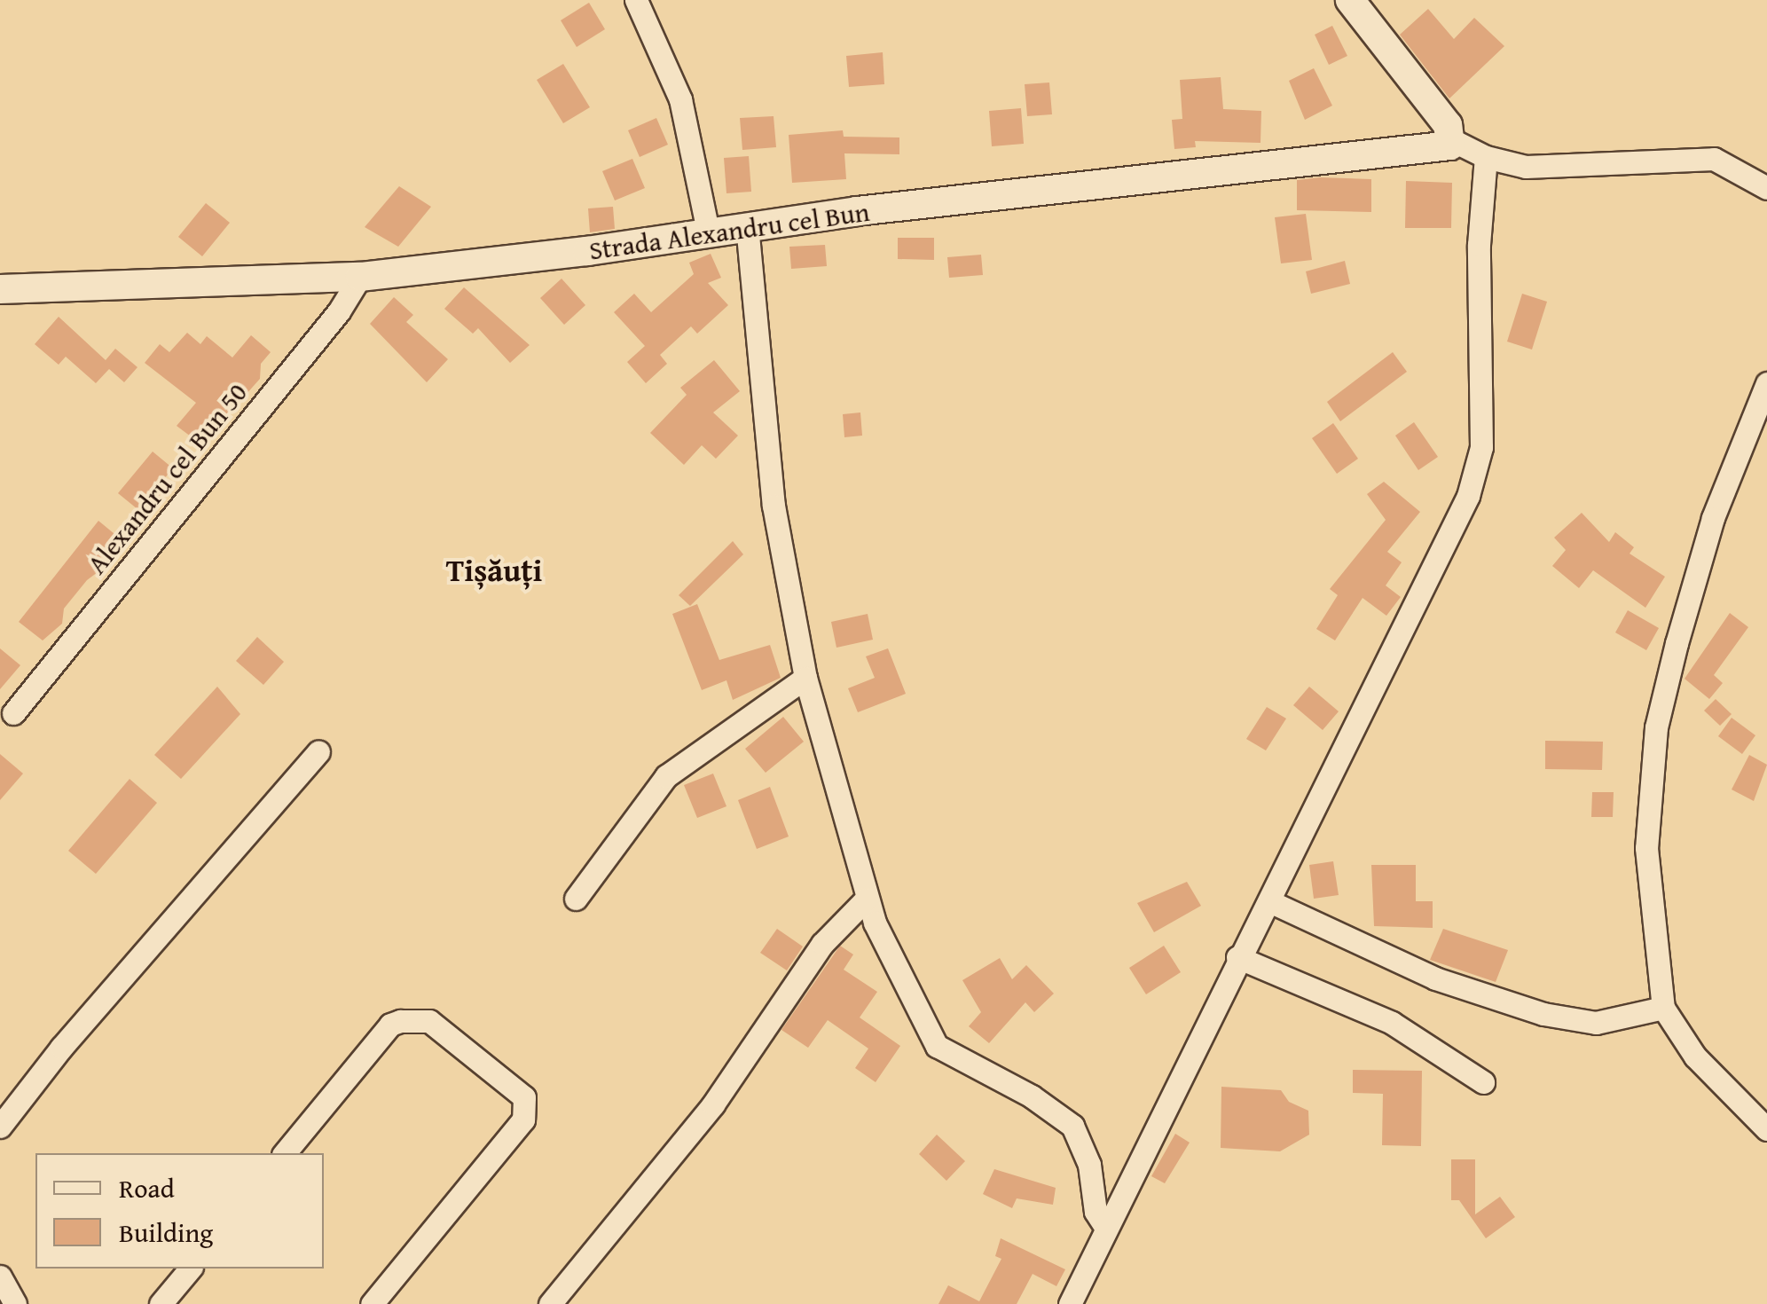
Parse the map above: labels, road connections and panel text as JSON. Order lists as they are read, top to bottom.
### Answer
{
  "streets": {
    "street": ["Strada Alexandru cel Bun", "Alexandru cel Bun 50"]
  },
  "crossings": [
    ["Strada Alexandru cel Bun", "Alexandru cel Bun 50"]
  ],
  "districts": ["Tișăuți"],
  "legend": ["Road", "Building"]
}
